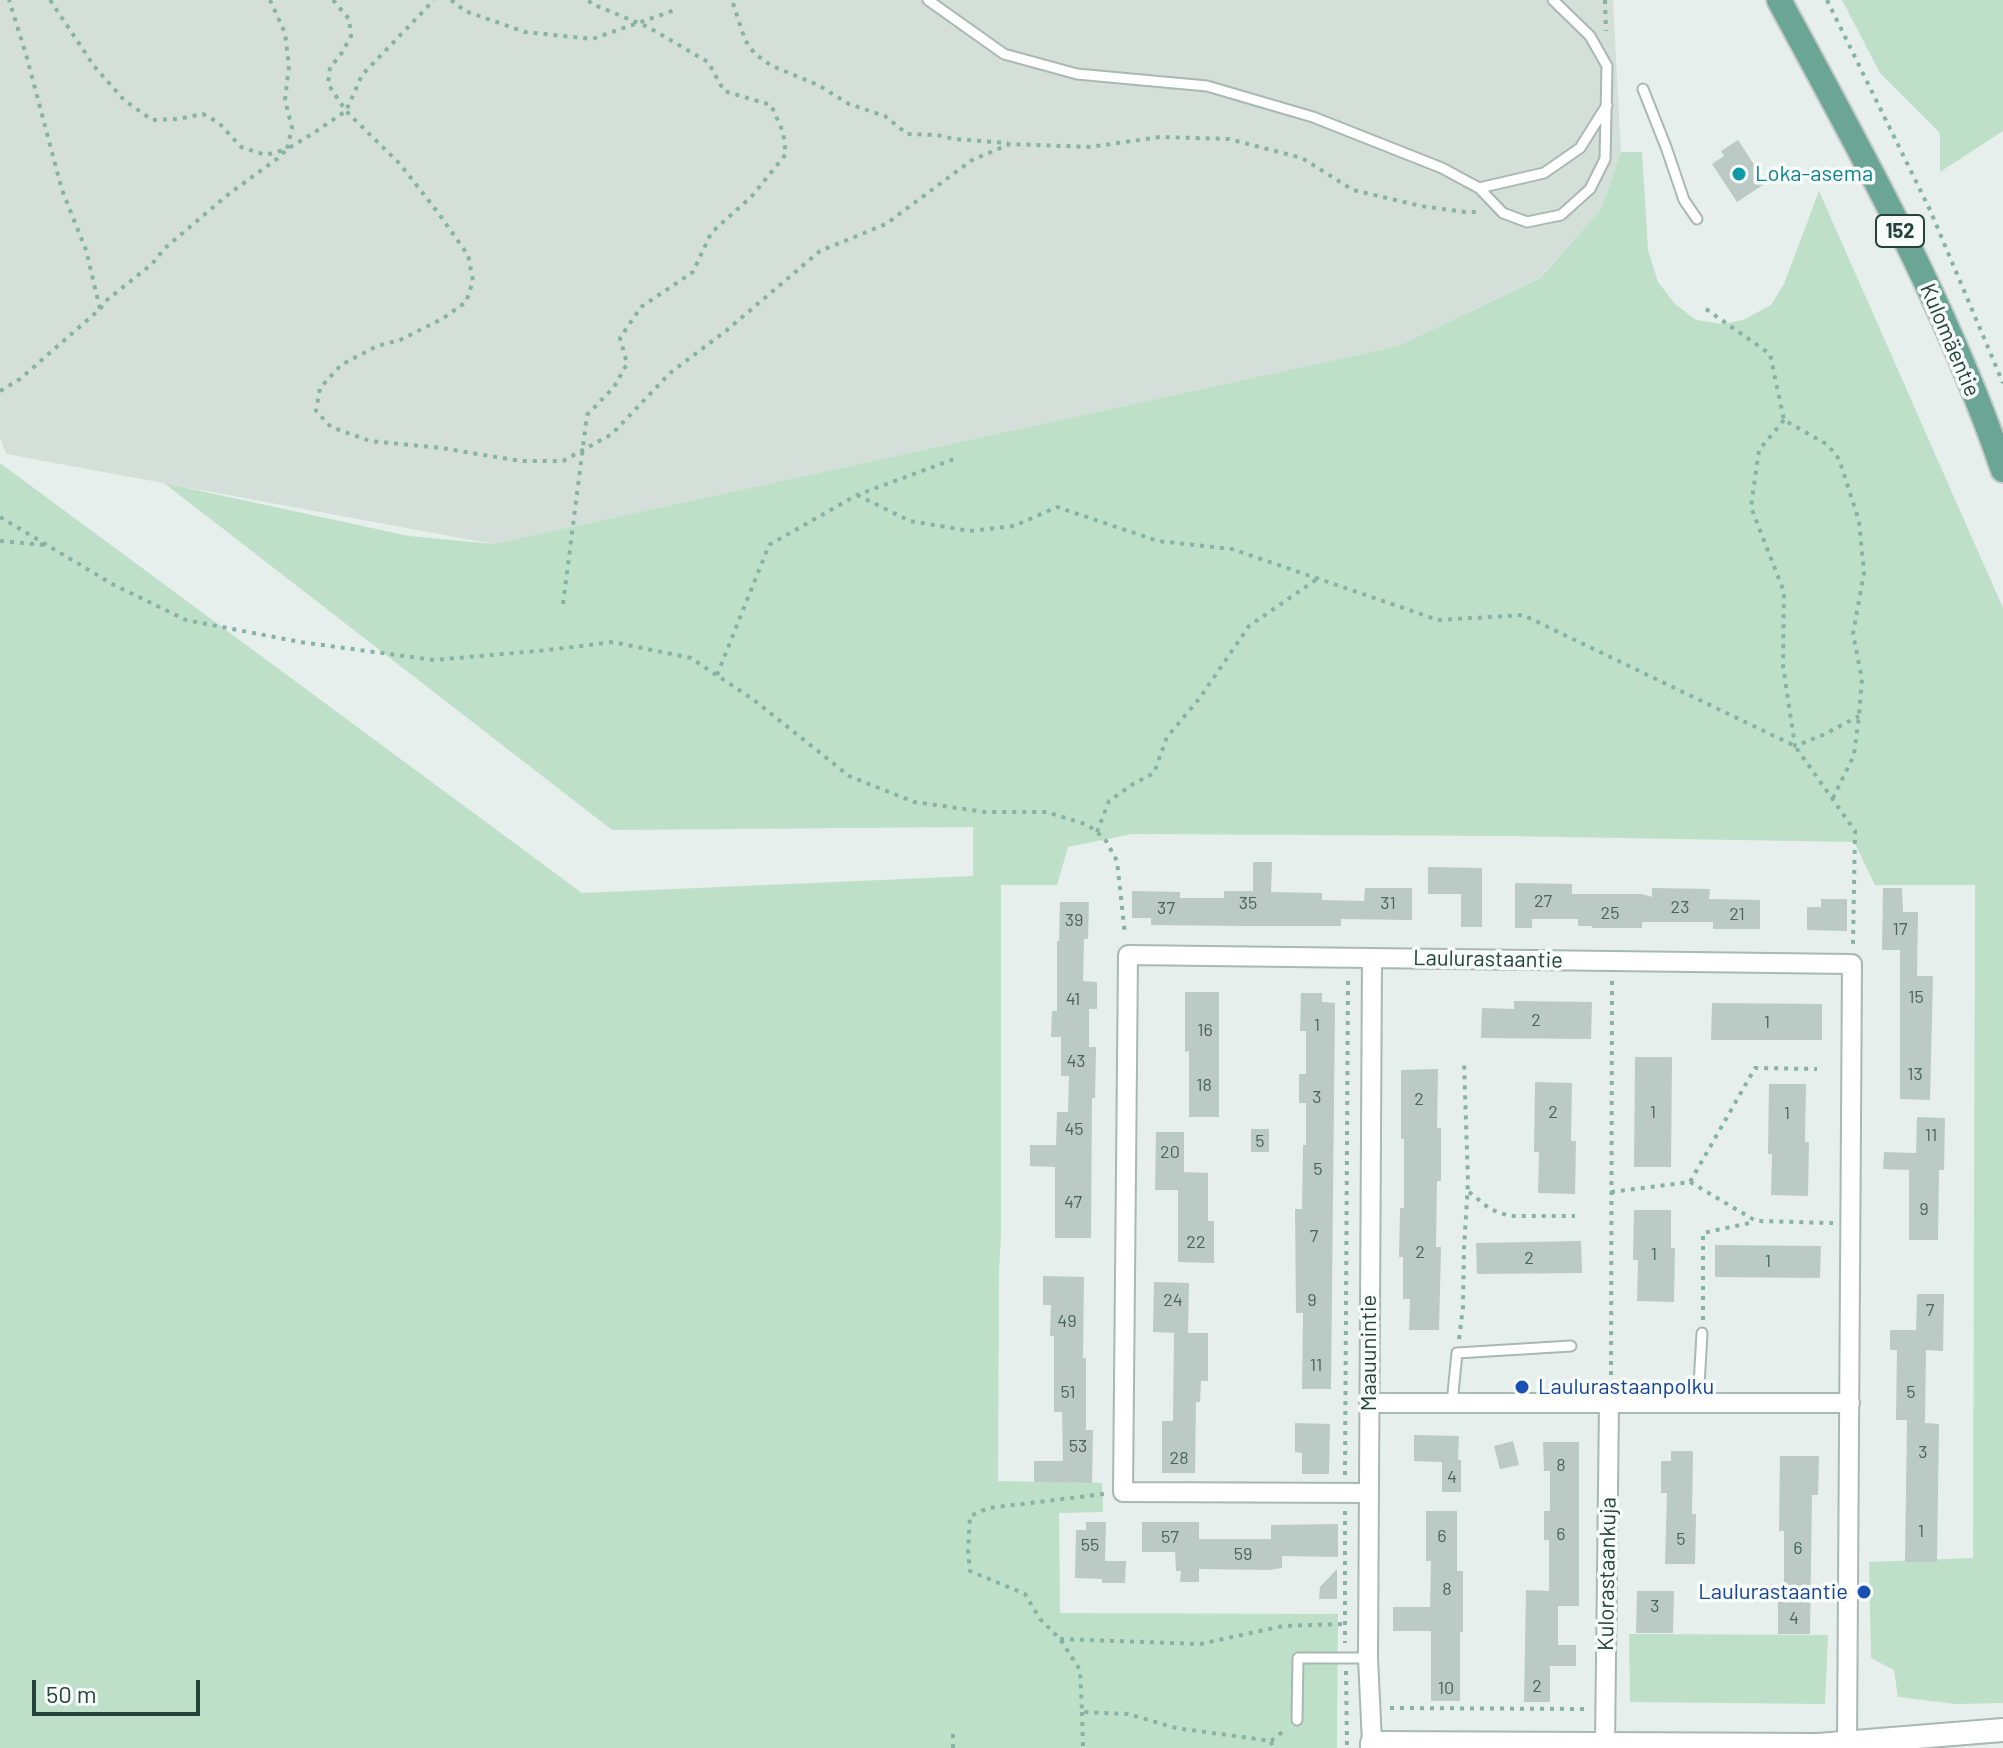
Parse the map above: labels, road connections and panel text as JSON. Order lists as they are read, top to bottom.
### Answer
{
  "streets": {
    "main road": ["152", "Kulomäentie"],
    "street": ["Laulurastaantie", "Maauunintie", "Kulorastaankuja"]
  },
  "crossings": [
    ["Laulurastaantie", "Maauunintie"]
  ],
  "places": ["Loka-asema", "Laulurastaanpolku", "Laulurastaantie"],
  "house_numbers": [
    "27",
    "35",
    "31",
    "23",
    "37",
    "25",
    "21",
    "39",
    "17",
    "15",
    "41",
    "2",
    "1",
    "1",
    "16",
    "43",
    "13",
    "18",
    "3",
    "2",
    "2",
    "1",
    "1",
    "45",
    "11",
    "5",
    "20",
    "5",
    "47",
    "9",
    "7",
    "22",
    "2",
    "1",
    "2",
    "1",
    "24",
    "9",
    "7",
    "49",
    "11",
    "51",
    "5",
    "53",
    "3",
    "28",
    "8",
    "4",
    "1",
    "6",
    "6",
    "57",
    "5",
    "55",
    "6",
    "59",
    "8",
    "3",
    "4",
    "2",
    "10"
  ],
  "scale_bar": "50 m"
}
